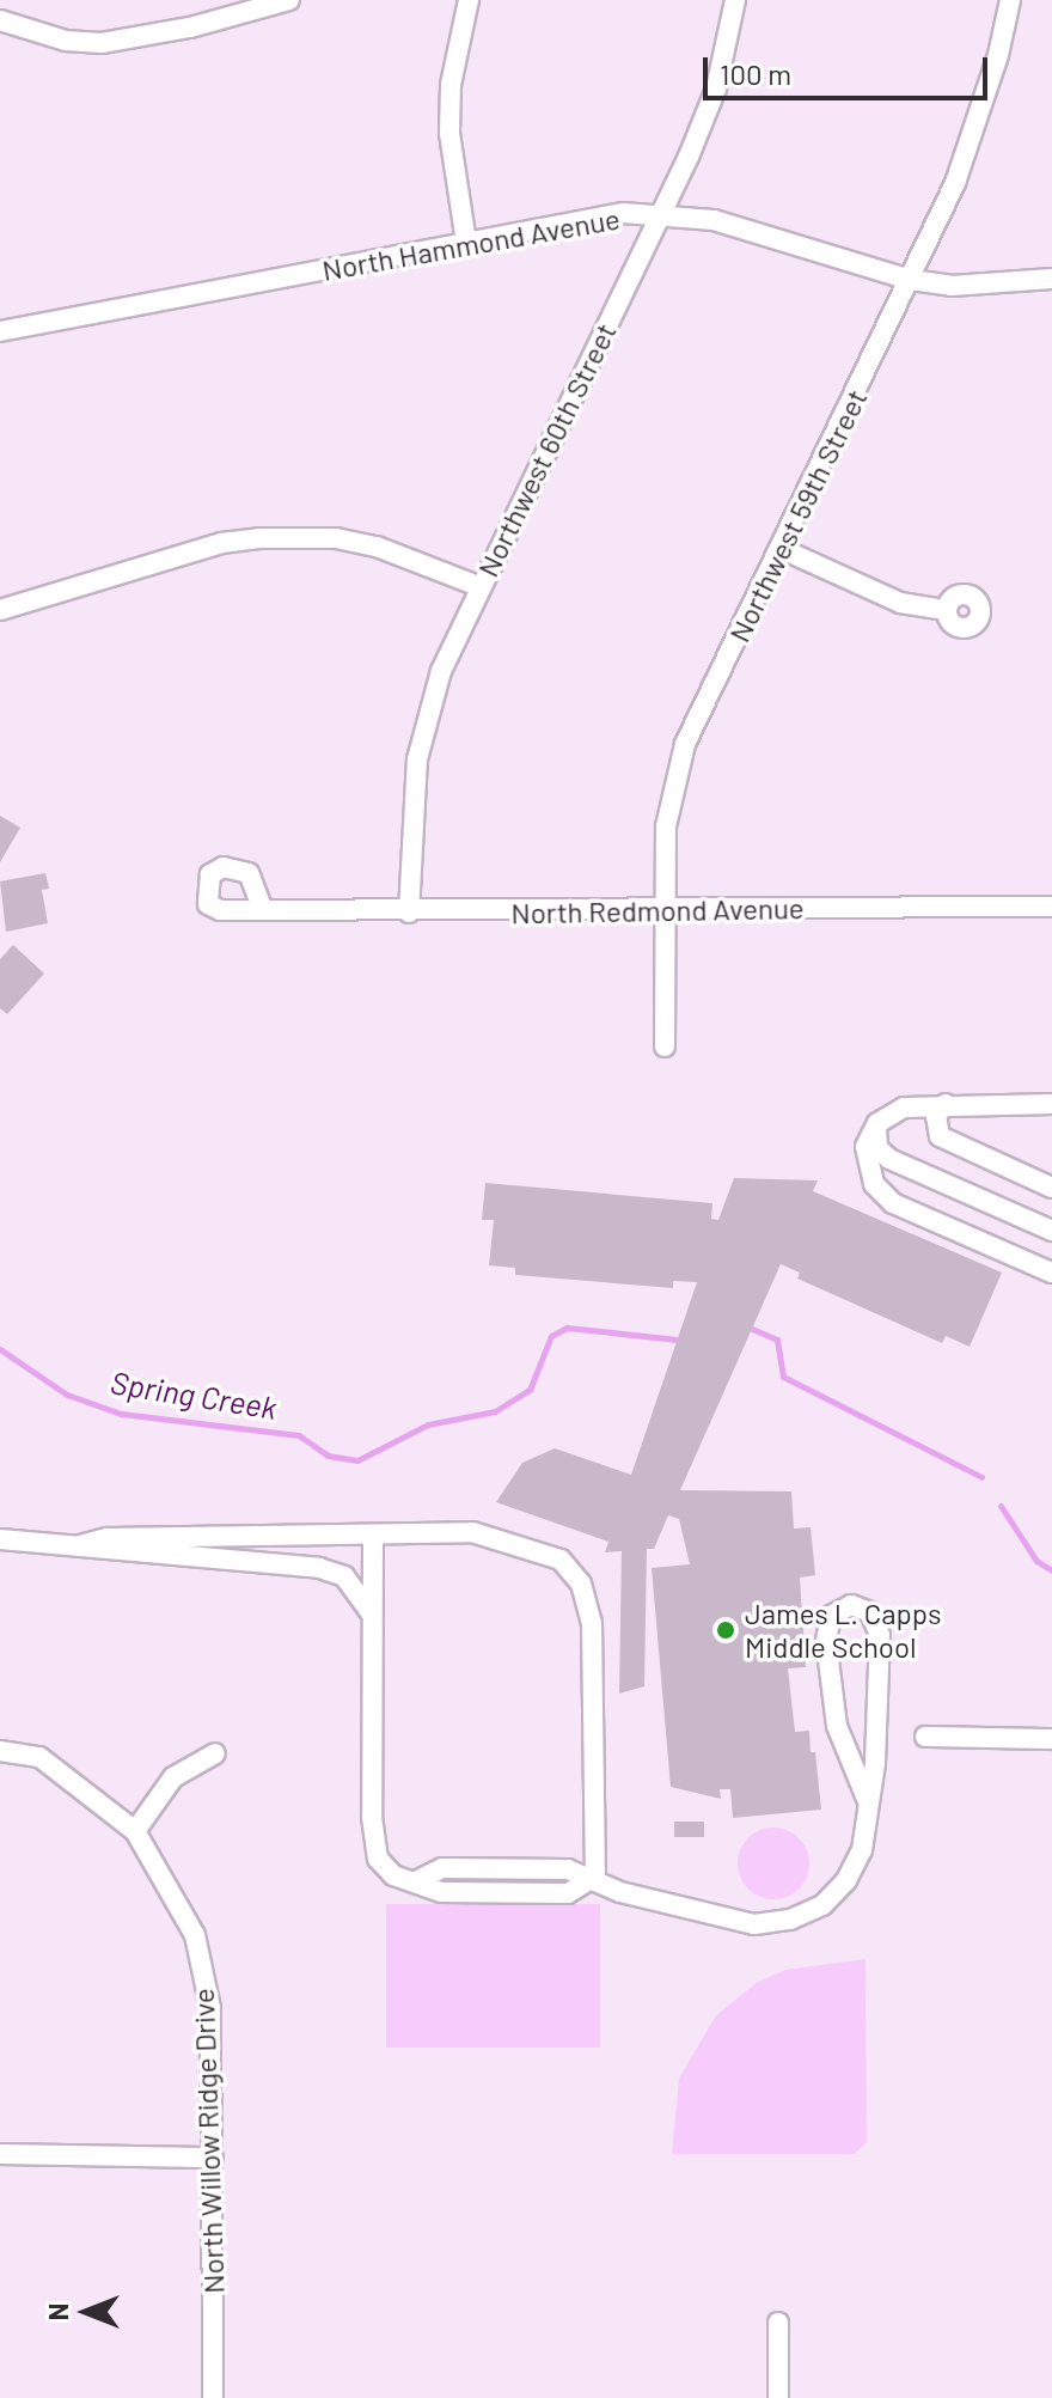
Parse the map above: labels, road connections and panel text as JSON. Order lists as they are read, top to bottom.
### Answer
{
  "streets": {
    "street": [
      "North Hammond Avenue",
      "Northwest 60th Street",
      "Northwest 59th Street",
      "North Redmond Avenue",
      "North Willow Ridge Drive"
    ]
  },
  "crossings": [
    ["North Hammond Avenue", "Northwest 60th Street"],
    ["North Hammond Avenue", "Northwest 59th Street"],
    ["Northwest 60th Street", "North Redmond Avenue"],
    ["Northwest 59th Street", "North Redmond Avenue"]
  ],
  "water": ["Spring Creek"],
  "places": ["James L. Capps Middle School"],
  "scale_bar": "100 m",
  "north": "left"
}
